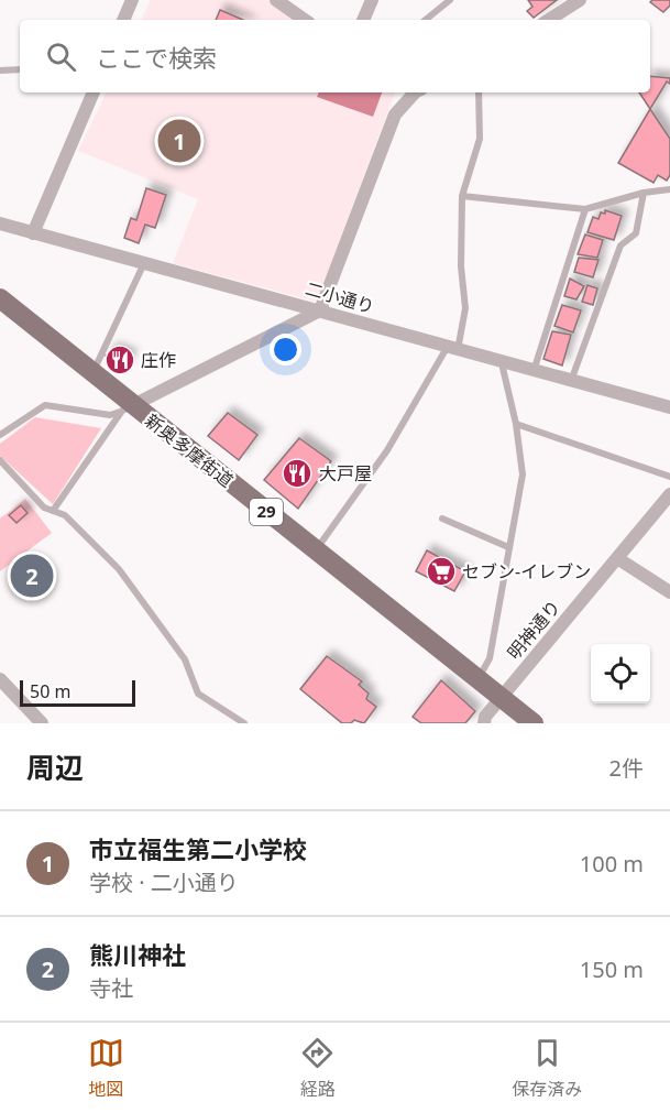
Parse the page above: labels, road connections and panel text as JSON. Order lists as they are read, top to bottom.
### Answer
{
  "streets": {
    "main road": ["新奥多摩街道", "29"],
    "street": ["二小通り", "明神通り"]
  },
  "crossings": [
    ["新奥多摩街道", "明神通り"]
  ],
  "places": {
    "restaurant": ["庄作", "大戸屋"],
    "supermarket": ["セブン-イレブン"]
  },
  "scale_bar": "50 m",
  "page": {
    "search": "ここで検索",
    "pins": ["1", "2"],
    "scale": "50 m",
    "heading": ["周辺", "2件"],
    "list": [
      {
        "mark": "1",
        "name": "市立福生第二小学校",
        "note": "学校 · 二小通り",
        "value": "100 m"
      },
      {
        "mark": "2",
        "name": "熊川神社",
        "note": "寺社",
        "value": "150 m"
      }
    ],
    "nav": ["地図", "経路", "保存済み"]
  }
}
